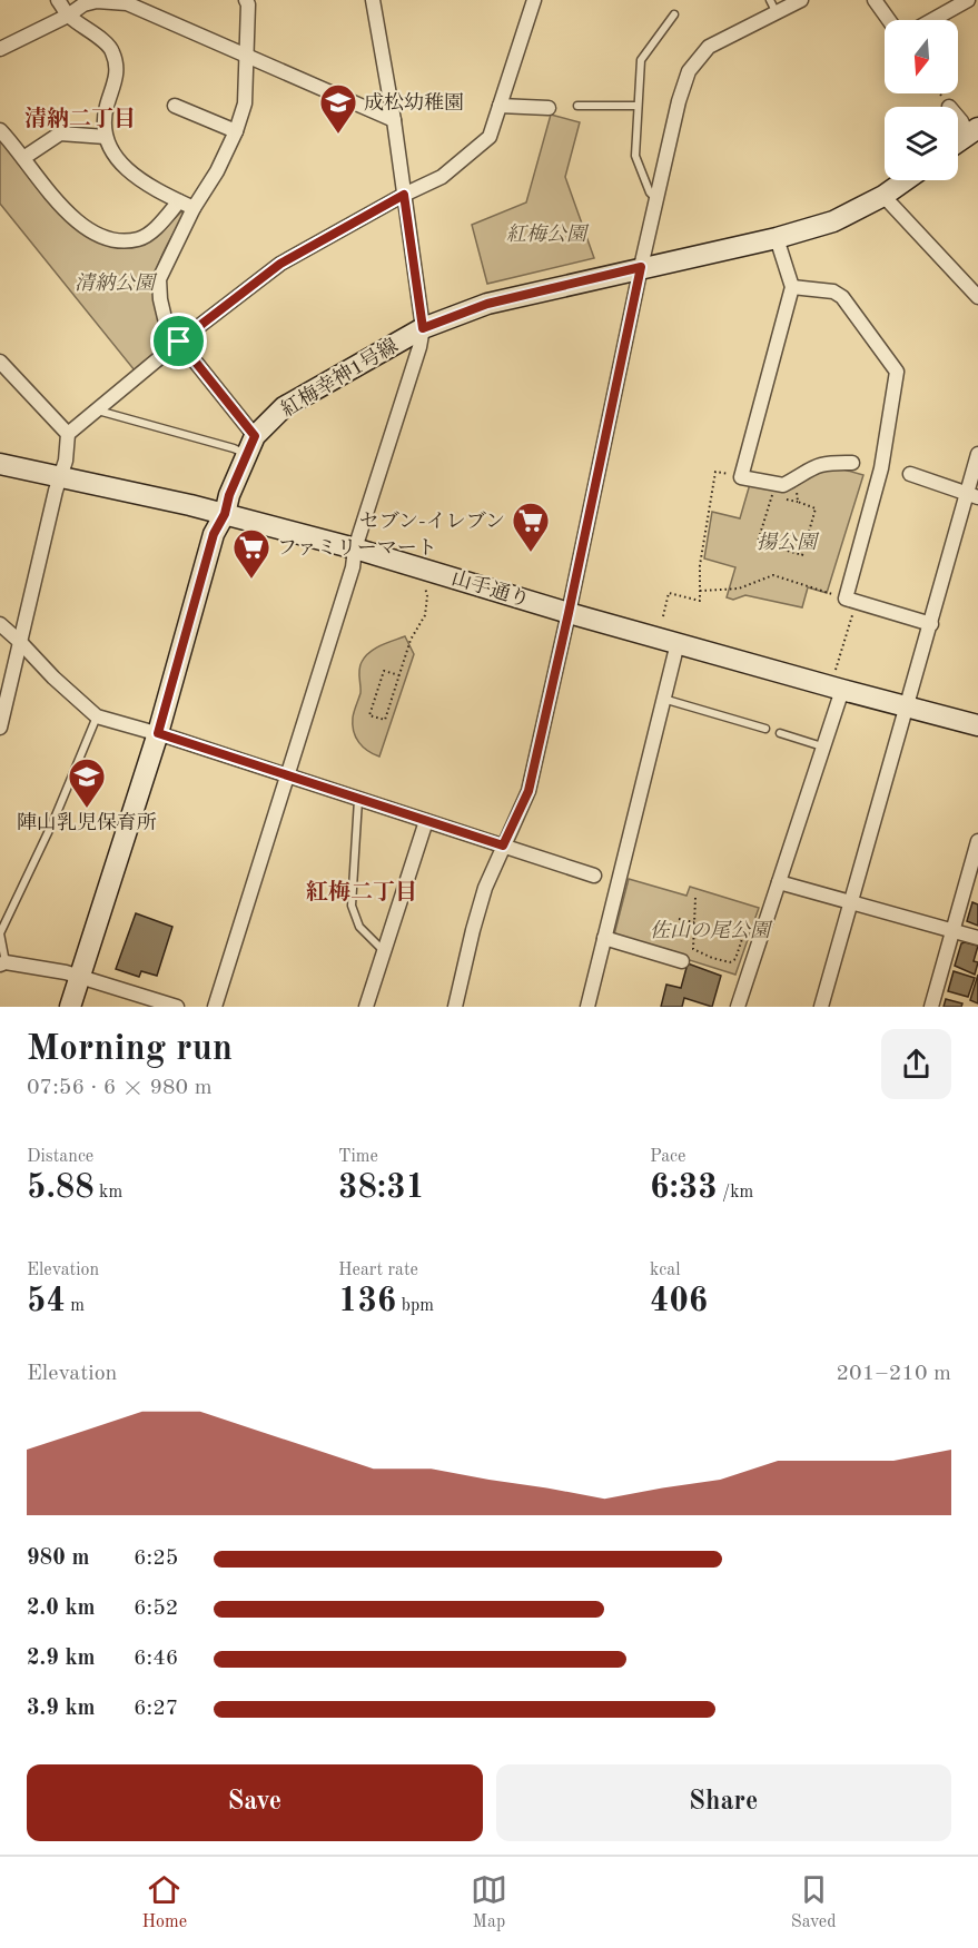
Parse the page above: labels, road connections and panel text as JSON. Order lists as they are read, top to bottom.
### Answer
{
  "streets": {
    "street": ["紅梅幸神1号線", "山手通り"]
  },
  "crossings": [
    ["紅梅幸神1号線", "山手通り"]
  ],
  "districts": ["清納二丁目", "紅梅二丁目"],
  "parks": [
    "紅梅公園",
    "清納公園",
    "揚公園",
    "佐山の尾公園"
  ],
  "places": {
    "school or university": ["成松幼稚園", "陣山乳児保育所"],
    "supermarket": ["セブン-イレブン", "ファミリーマート"]
  },
  "north": "bottom",
  "page": {
    "heading": ["Morning run", "07:56 · 6 × 980 m"],
    "stats": [
      ["Distance", "5.88 km"],
      ["Time", "38:31"],
      ["Pace", "6:33 /km"],
      ["Elevation", "54 m"],
      ["Heart rate", "136 bpm"],
      ["kcal", "406"]
    ],
    "chart": ["Elevation", "201–210 m"],
    "list": [
      {
        "name": "980 m",
        "note": "6:25"
      },
      {
        "name": "2.0 km",
        "note": "6:52"
      },
      {
        "name": "2.9 km",
        "note": "6:46"
      },
      {
        "name": "3.9 km",
        "note": "6:27"
      }
    ],
    "buttons": ["Save", "Share"],
    "tabs": ["Home", "Map", "Saved"]
  }
}
